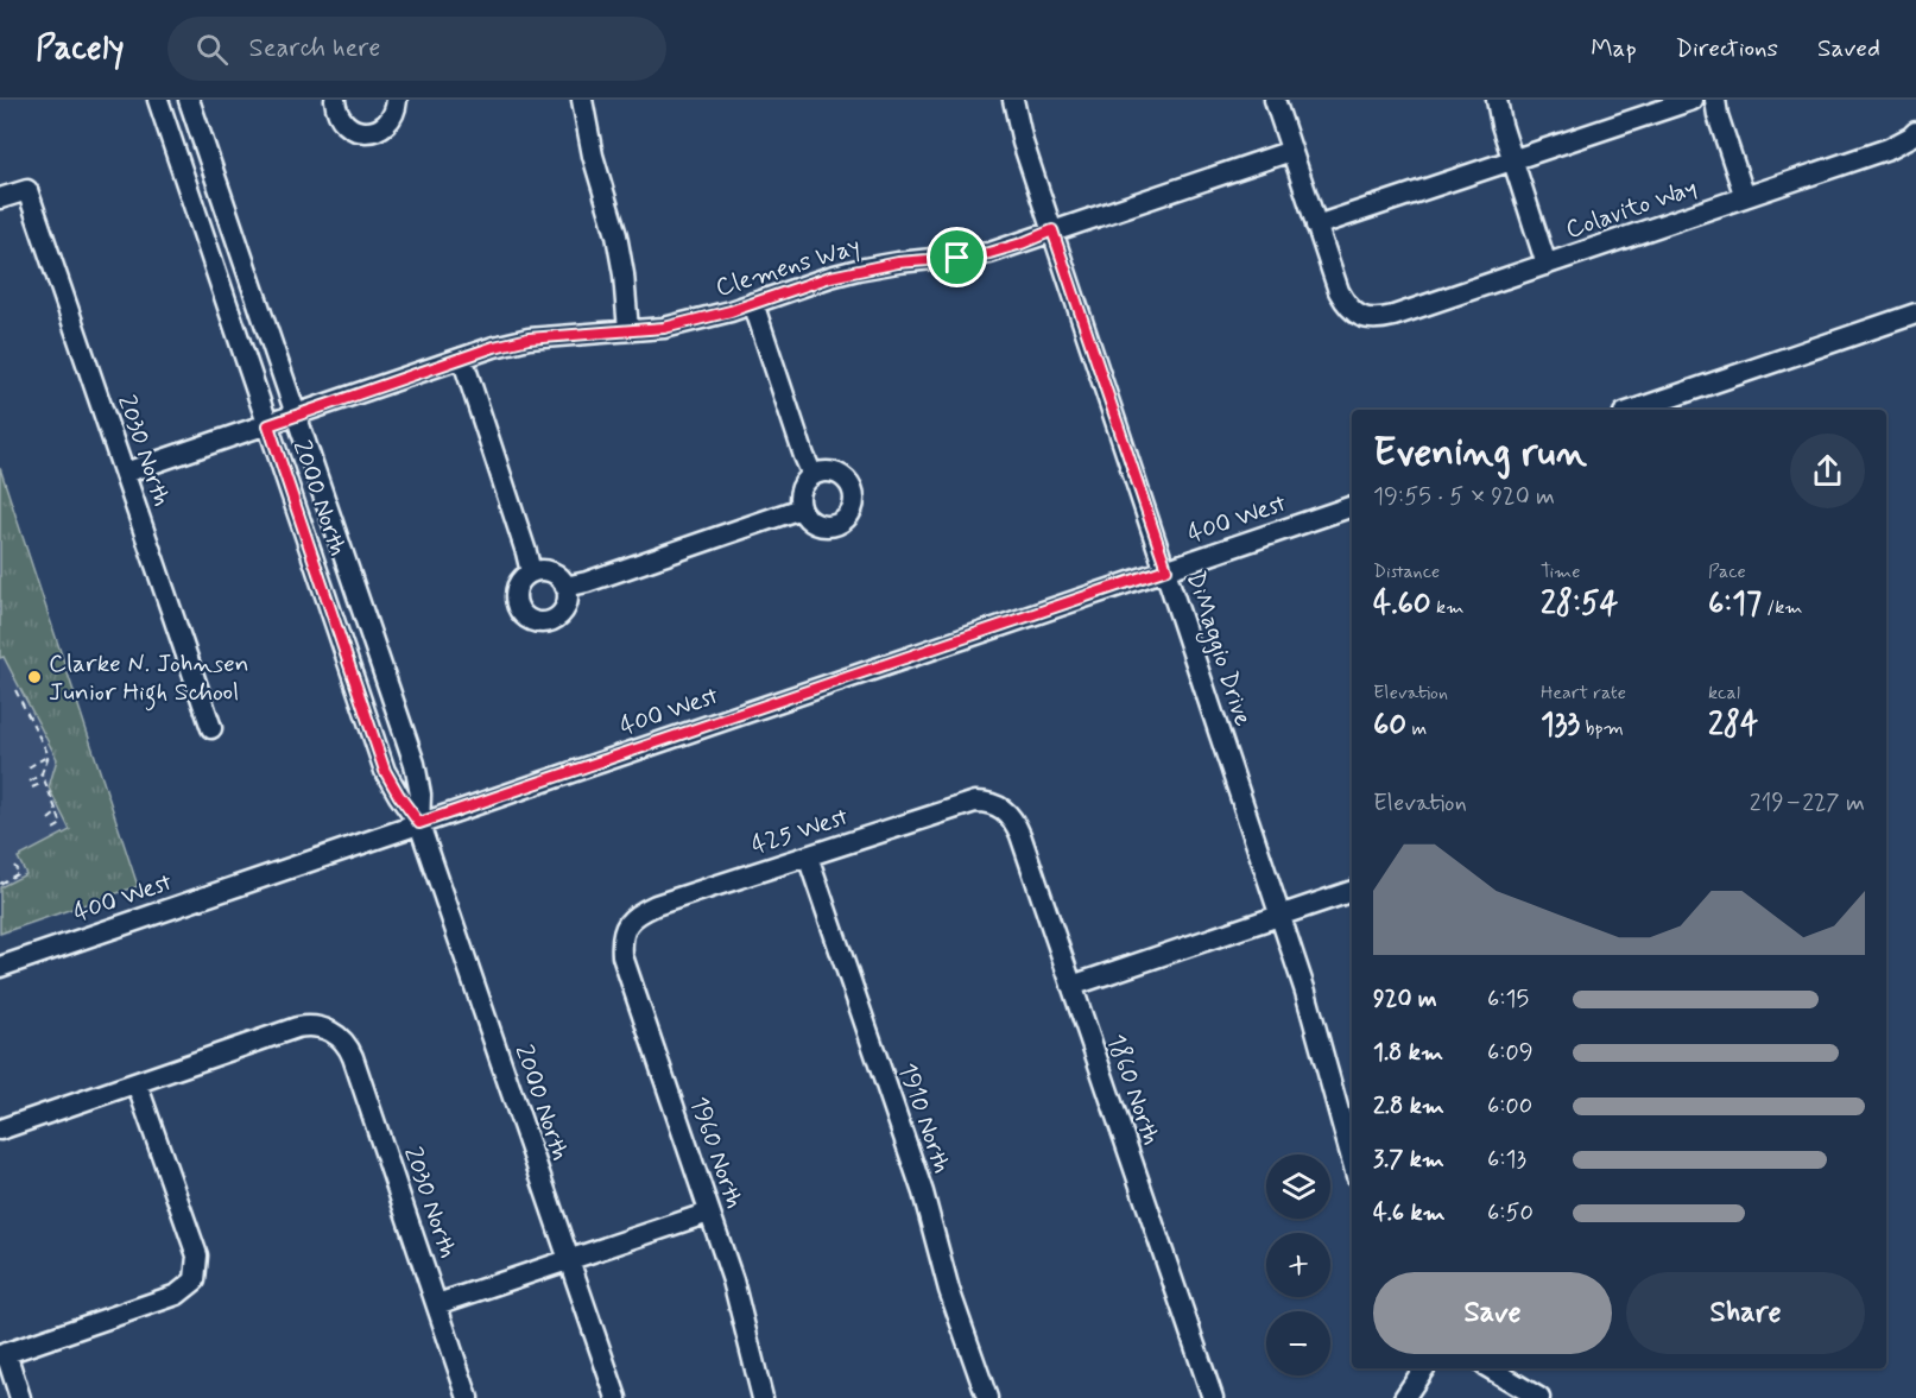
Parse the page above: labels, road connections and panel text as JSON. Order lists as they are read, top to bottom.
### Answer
{
  "streets": {
    "street": [
      "Colavito Way",
      "Clemens Way",
      "2030 North",
      "2000 North",
      "400 West",
      "DiMaggio Drive",
      "425 West",
      "1860 North",
      "1910 North",
      "1960 North"
    ]
  },
  "crossings": [
    ["Clemens Way", "2030 North"],
    ["Clemens Way", "2000 North"],
    ["Clemens Way", "DiMaggio Drive"],
    ["2000 North", "400 West"],
    ["400 West", "DiMaggio Drive"],
    ["425 West", "1860 North"],
    ["425 West", "1910 North"],
    ["425 West", "1960 North"]
  ],
  "places": ["Clarke N. Johnsen Junior High School"],
  "page": {
    "header": "Pacely",
    "search": "Search here",
    "nav": ["Map", "Directions", "Saved"],
    "heading": ["Evening run", "19:55 · 5 × 920 m"],
    "stats": [
      ["Distance", "4.60 km"],
      ["Time", "28:54"],
      ["Pace", "6:17 /km"],
      ["Elevation", "60 m"],
      ["Heart rate", "133 bpm"],
      ["kcal", "284"]
    ],
    "chart": ["Elevation", "219–227 m"],
    "list": [
      {
        "name": "920 m",
        "note": "6:15"
      },
      {
        "name": "1.8 km",
        "note": "6:09"
      },
      {
        "name": "2.8 km",
        "note": "6:00"
      },
      {
        "name": "3.7 km",
        "note": "6:13"
      },
      {
        "name": "4.6 km",
        "note": "6:50"
      }
    ],
    "map_buttons": ["+", "−"],
    "buttons": ["Save", "Share"]
  }
}
